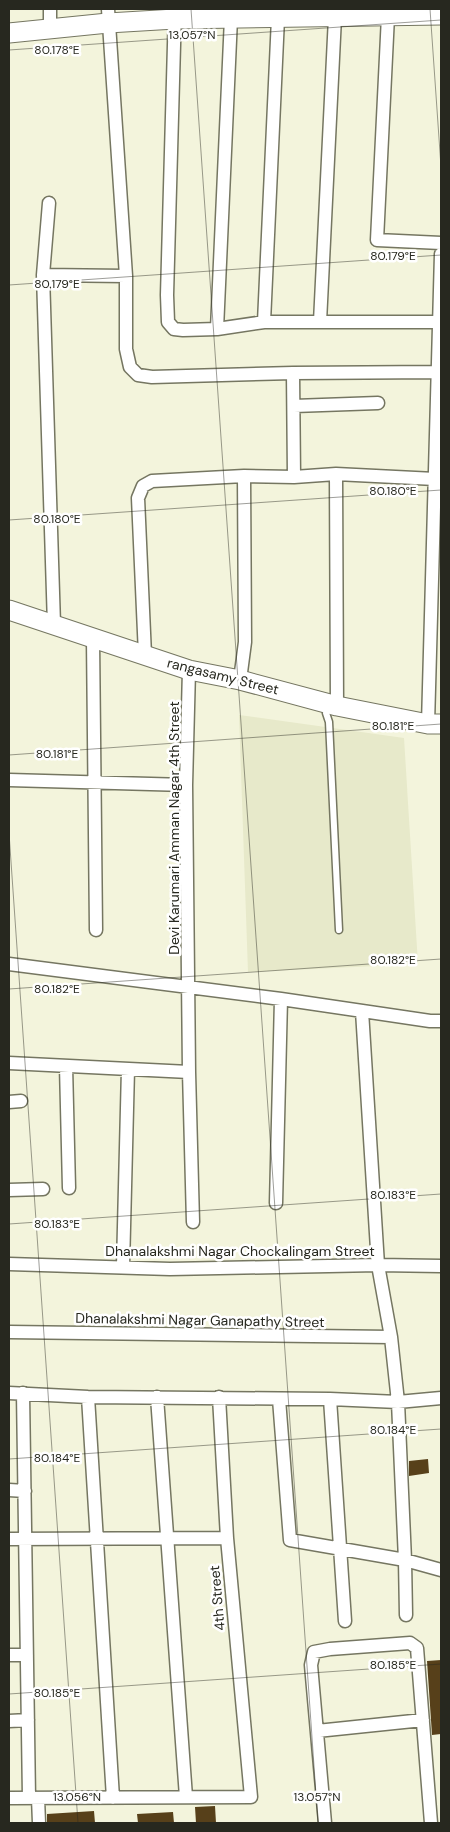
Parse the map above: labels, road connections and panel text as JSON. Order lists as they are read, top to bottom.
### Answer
{
  "streets": {
    "street": [
      "rangasamy Street",
      "Devi Karumari Amman Nagar 4th Street",
      "Dhanalakshmi Nagar Chockalingam Street",
      "Dhanalakshmi Nagar Ganapathy Street",
      "4th Street"
    ]
  },
  "crossings": [
    ["rangasamy Street", "Devi Karumari Amman Nagar 4th Street"]
  ],
  "coordinates": [
    "13.057°N",
    "80.178°E",
    "80.179°E",
    "80.180°E",
    "80.181°E",
    "80.182°E",
    "80.183°E",
    "80.184°E",
    "80.185°E",
    "13.056°N"
  ]
}
